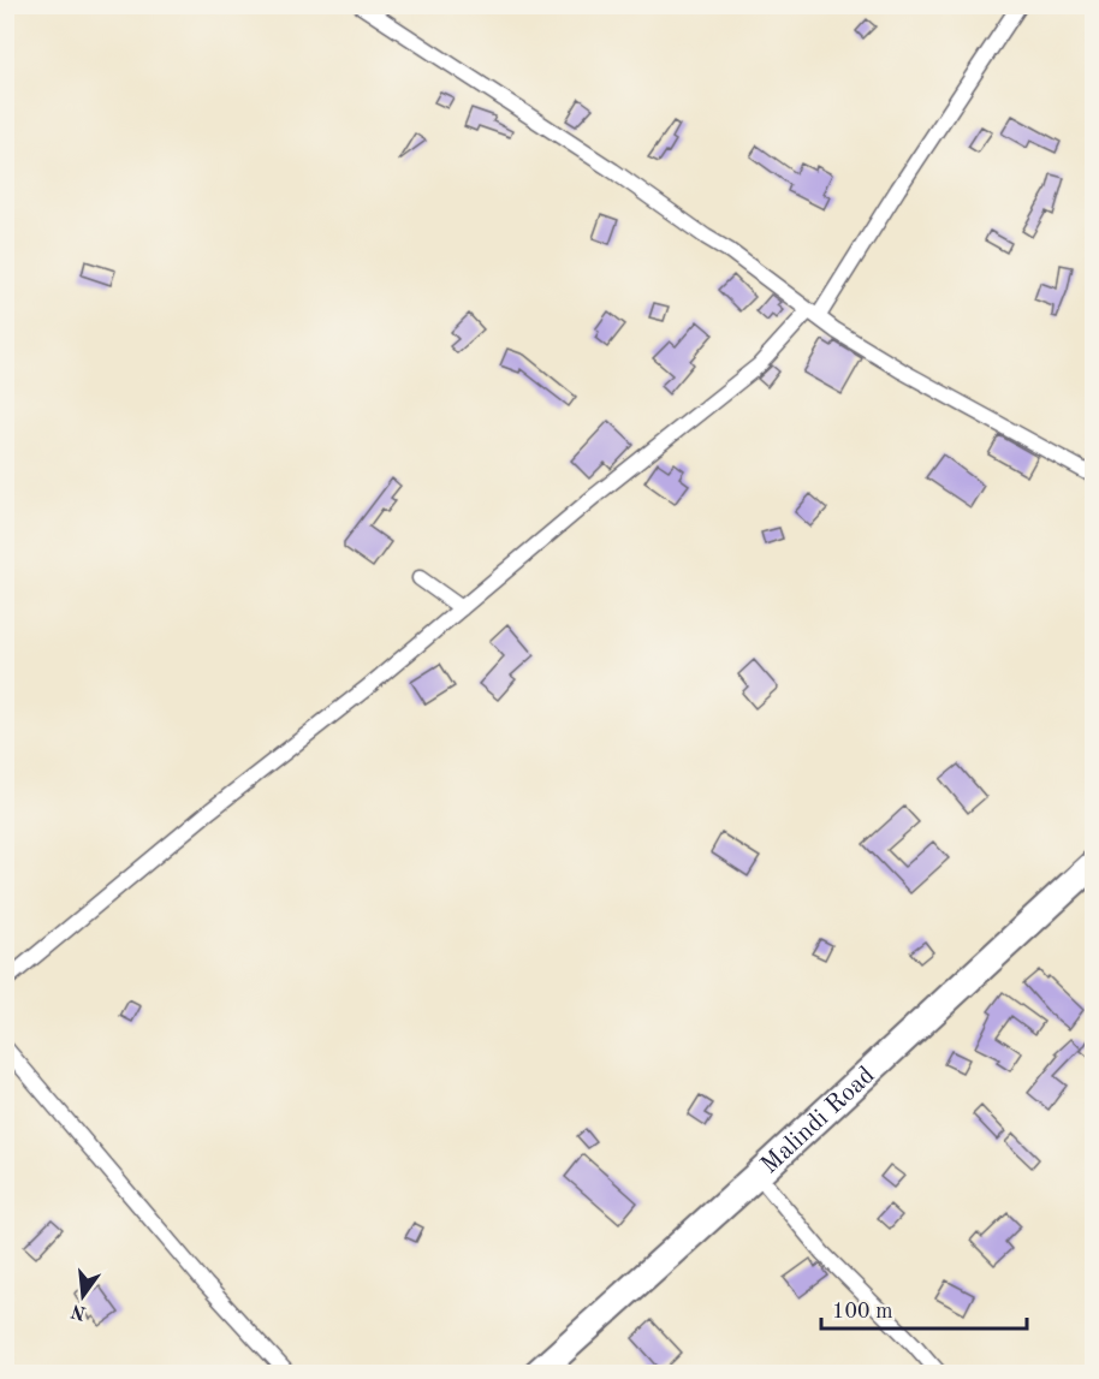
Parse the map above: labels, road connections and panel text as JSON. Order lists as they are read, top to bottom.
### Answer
{
  "streets": {
    "highway": ["Malindi Road"]
  },
  "scale_bar": "100 m",
  "north": "bottom"
}
